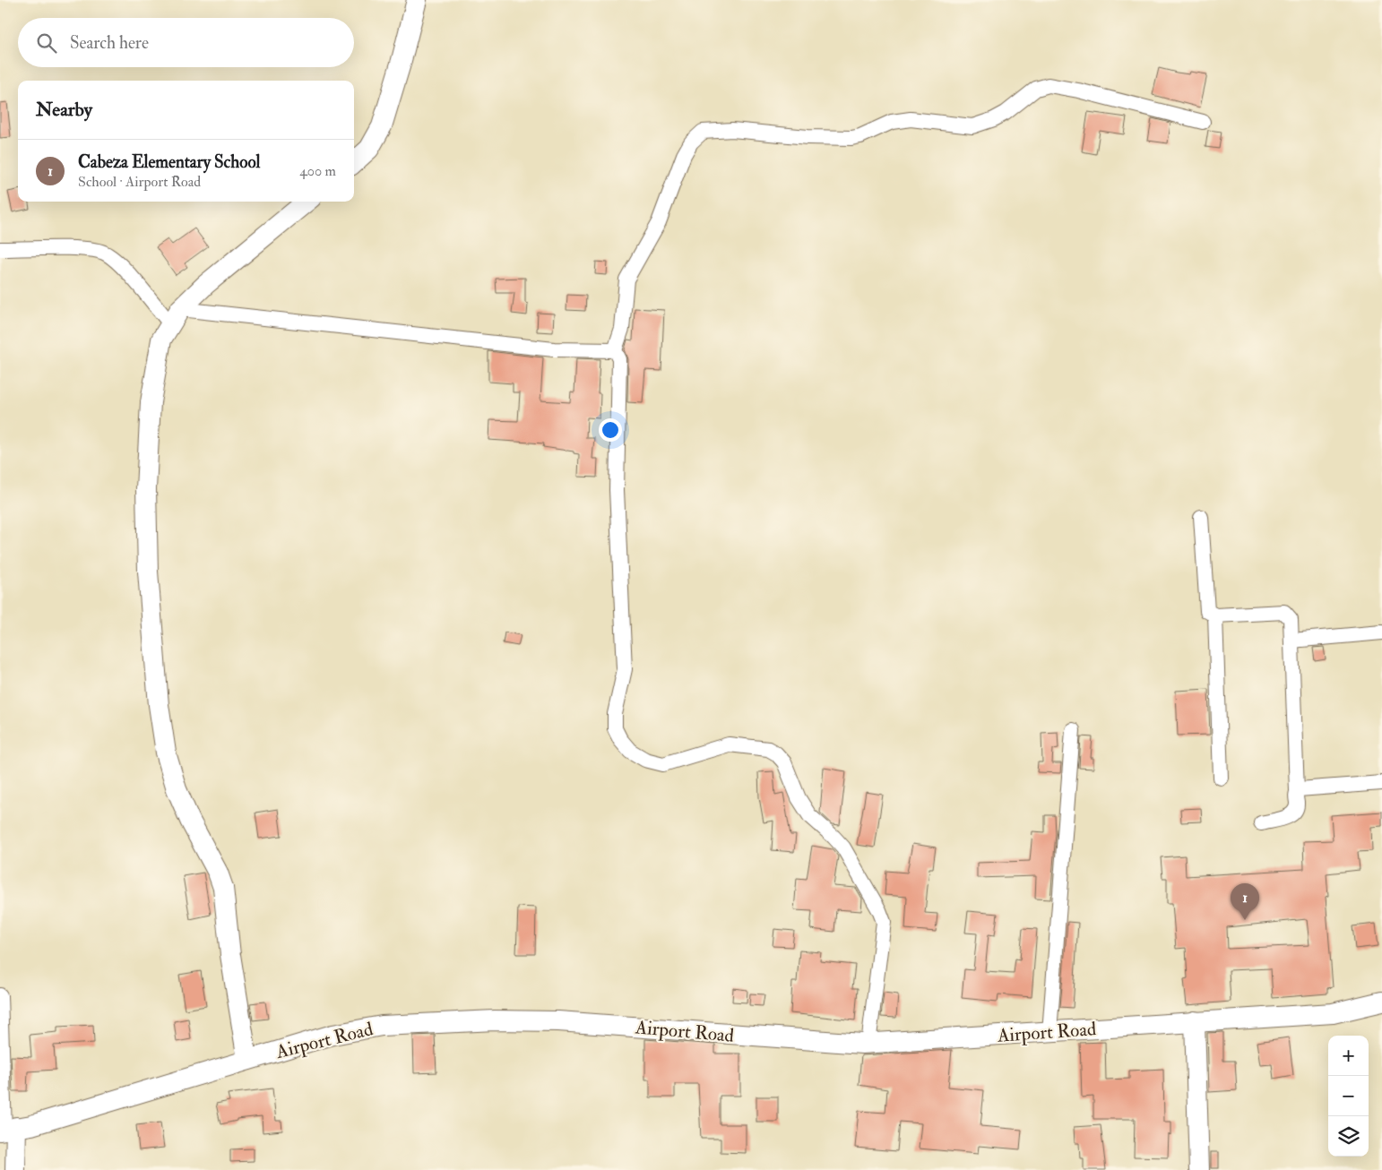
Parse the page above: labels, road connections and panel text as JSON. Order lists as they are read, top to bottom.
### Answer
{
  "streets": {
    "main road": ["Airport Road"]
  },
  "page": {
    "search": "Search here",
    "heading": "Nearby",
    "list": [
      {
        "mark": "1",
        "name": "Cabeza Elementary School",
        "note": "School · Airport Road",
        "value": "400 m"
      }
    ],
    "pins": "1",
    "map_buttons": ["+", "−"]
  }
}
